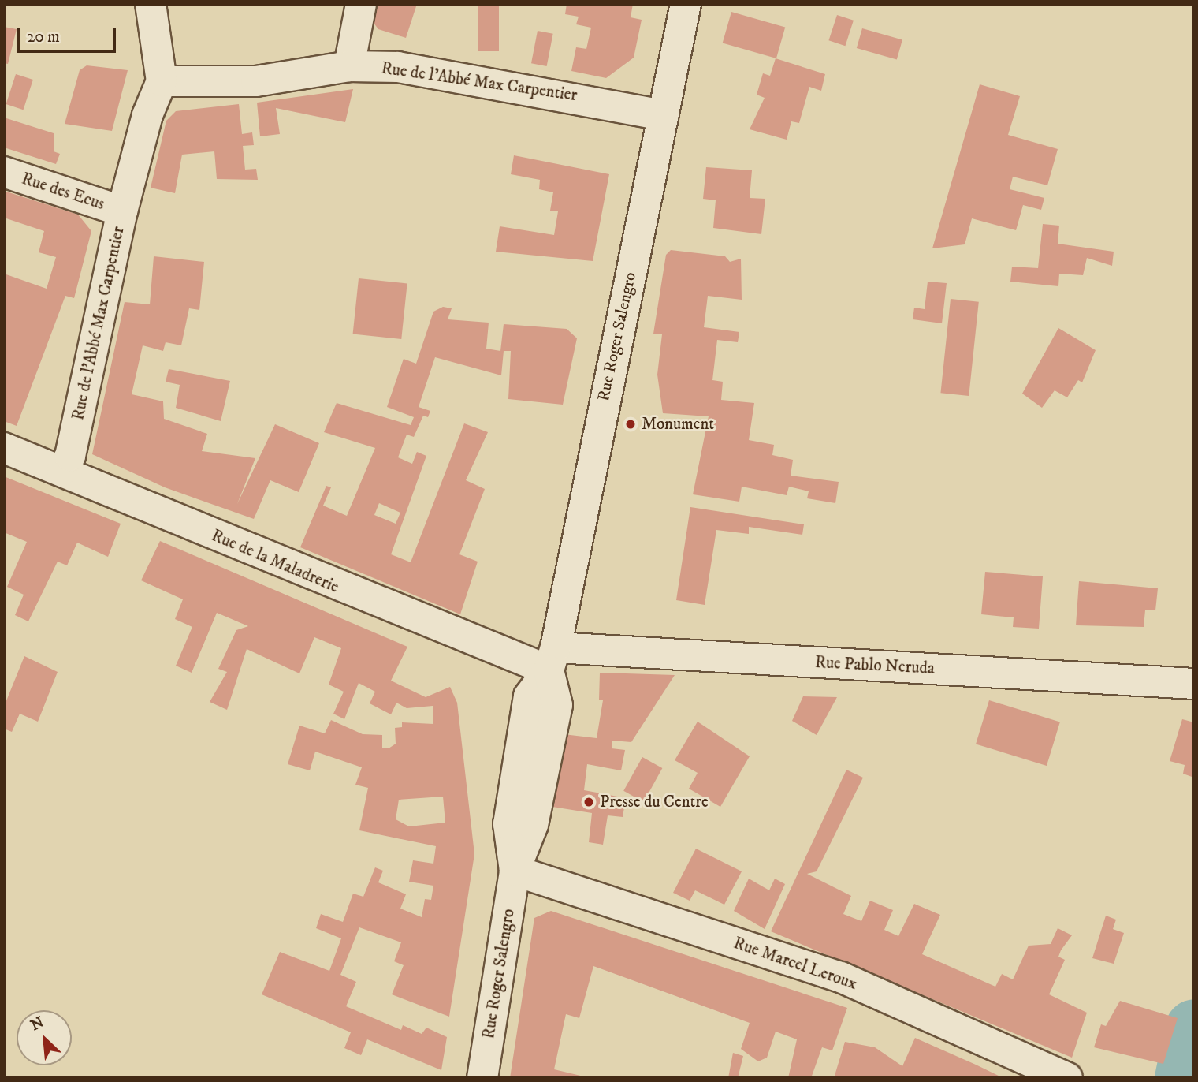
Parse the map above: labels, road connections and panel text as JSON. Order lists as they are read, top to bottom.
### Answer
{
  "streets": {
    "street": [
      "Rue de l'Abbé Max Carpentier",
      "Rue des Ecus",
      "Rue Roger Salengro",
      "Rue de la Maladrerie",
      "Rue Pablo Neruda",
      "Rue Marcel Leroux"
    ]
  },
  "crossings": [
    ["Rue de l'Abbé Max Carpentier", "Rue des Ecus"],
    ["Rue de l'Abbé Max Carpentier", "Rue Roger Salengro"],
    ["Rue de l'Abbé Max Carpentier", "Rue de la Maladrerie"],
    ["Rue Roger Salengro", "Rue de la Maladrerie"],
    ["Rue Roger Salengro", "Rue Pablo Neruda"],
    ["Rue Roger Salengro", "Rue Marcel Leroux"],
    ["Rue de la Maladrerie", "Rue Pablo Neruda"]
  ],
  "places": ["Monument", "Presse du Centre"],
  "scale_bar": "20 m",
  "north": "top left"
}
